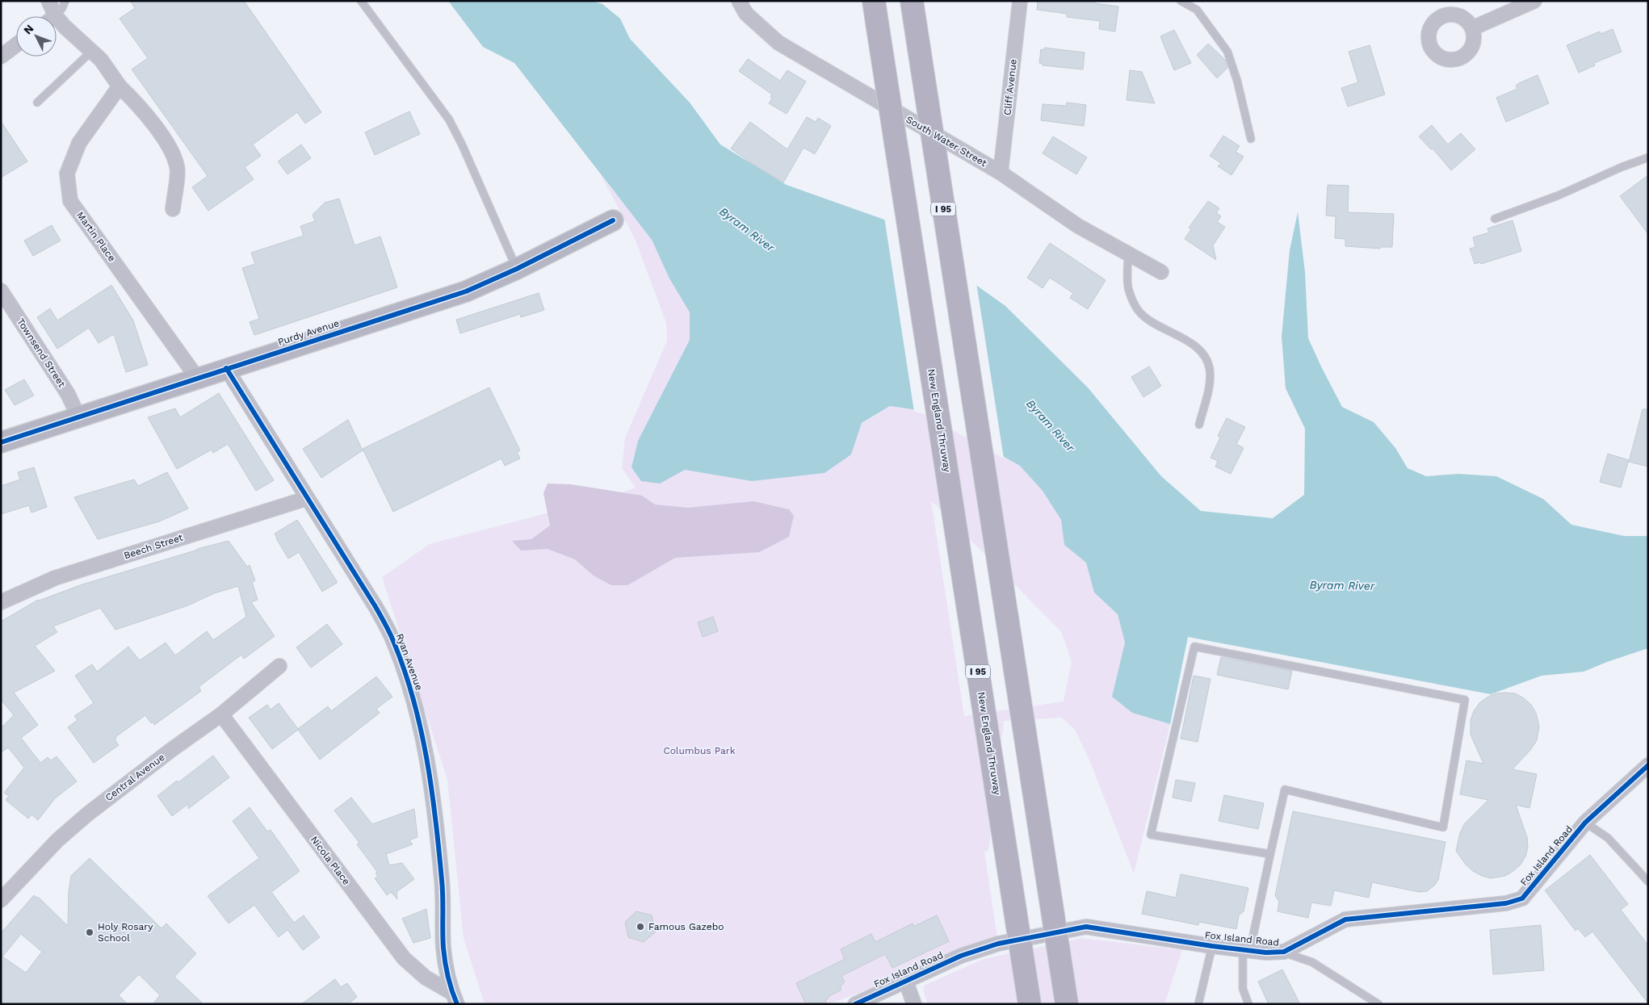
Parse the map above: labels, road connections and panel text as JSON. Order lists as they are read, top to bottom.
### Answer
{
  "streets": {
    "highway": ["I 95", "New England Thruway"],
    "street": [
      "Cliff Avenue",
      "South Water Street",
      "Martin Place",
      "Purdy Avenue",
      "Townsend Street",
      "Beech Street",
      "Ryan Avenue",
      "Central Avenue",
      "Fox Island Road",
      "Nicola Place"
    ]
  },
  "crossings": [
    ["Cliff Avenue", "South Water Street"],
    ["Martin Place", "Purdy Avenue"],
    ["Purdy Avenue", "Townsend Street"],
    ["Purdy Avenue", "Ryan Avenue"],
    ["Beech Street", "Ryan Avenue"],
    ["Ryan Avenue", "Nicola Place"],
    ["Central Avenue", "Nicola Place"]
  ],
  "water": ["Byram River"],
  "parks": ["Columbus Park"],
  "places": ["Famous Gazebo", "Holy Rosary School"],
  "north": "top left"
}
